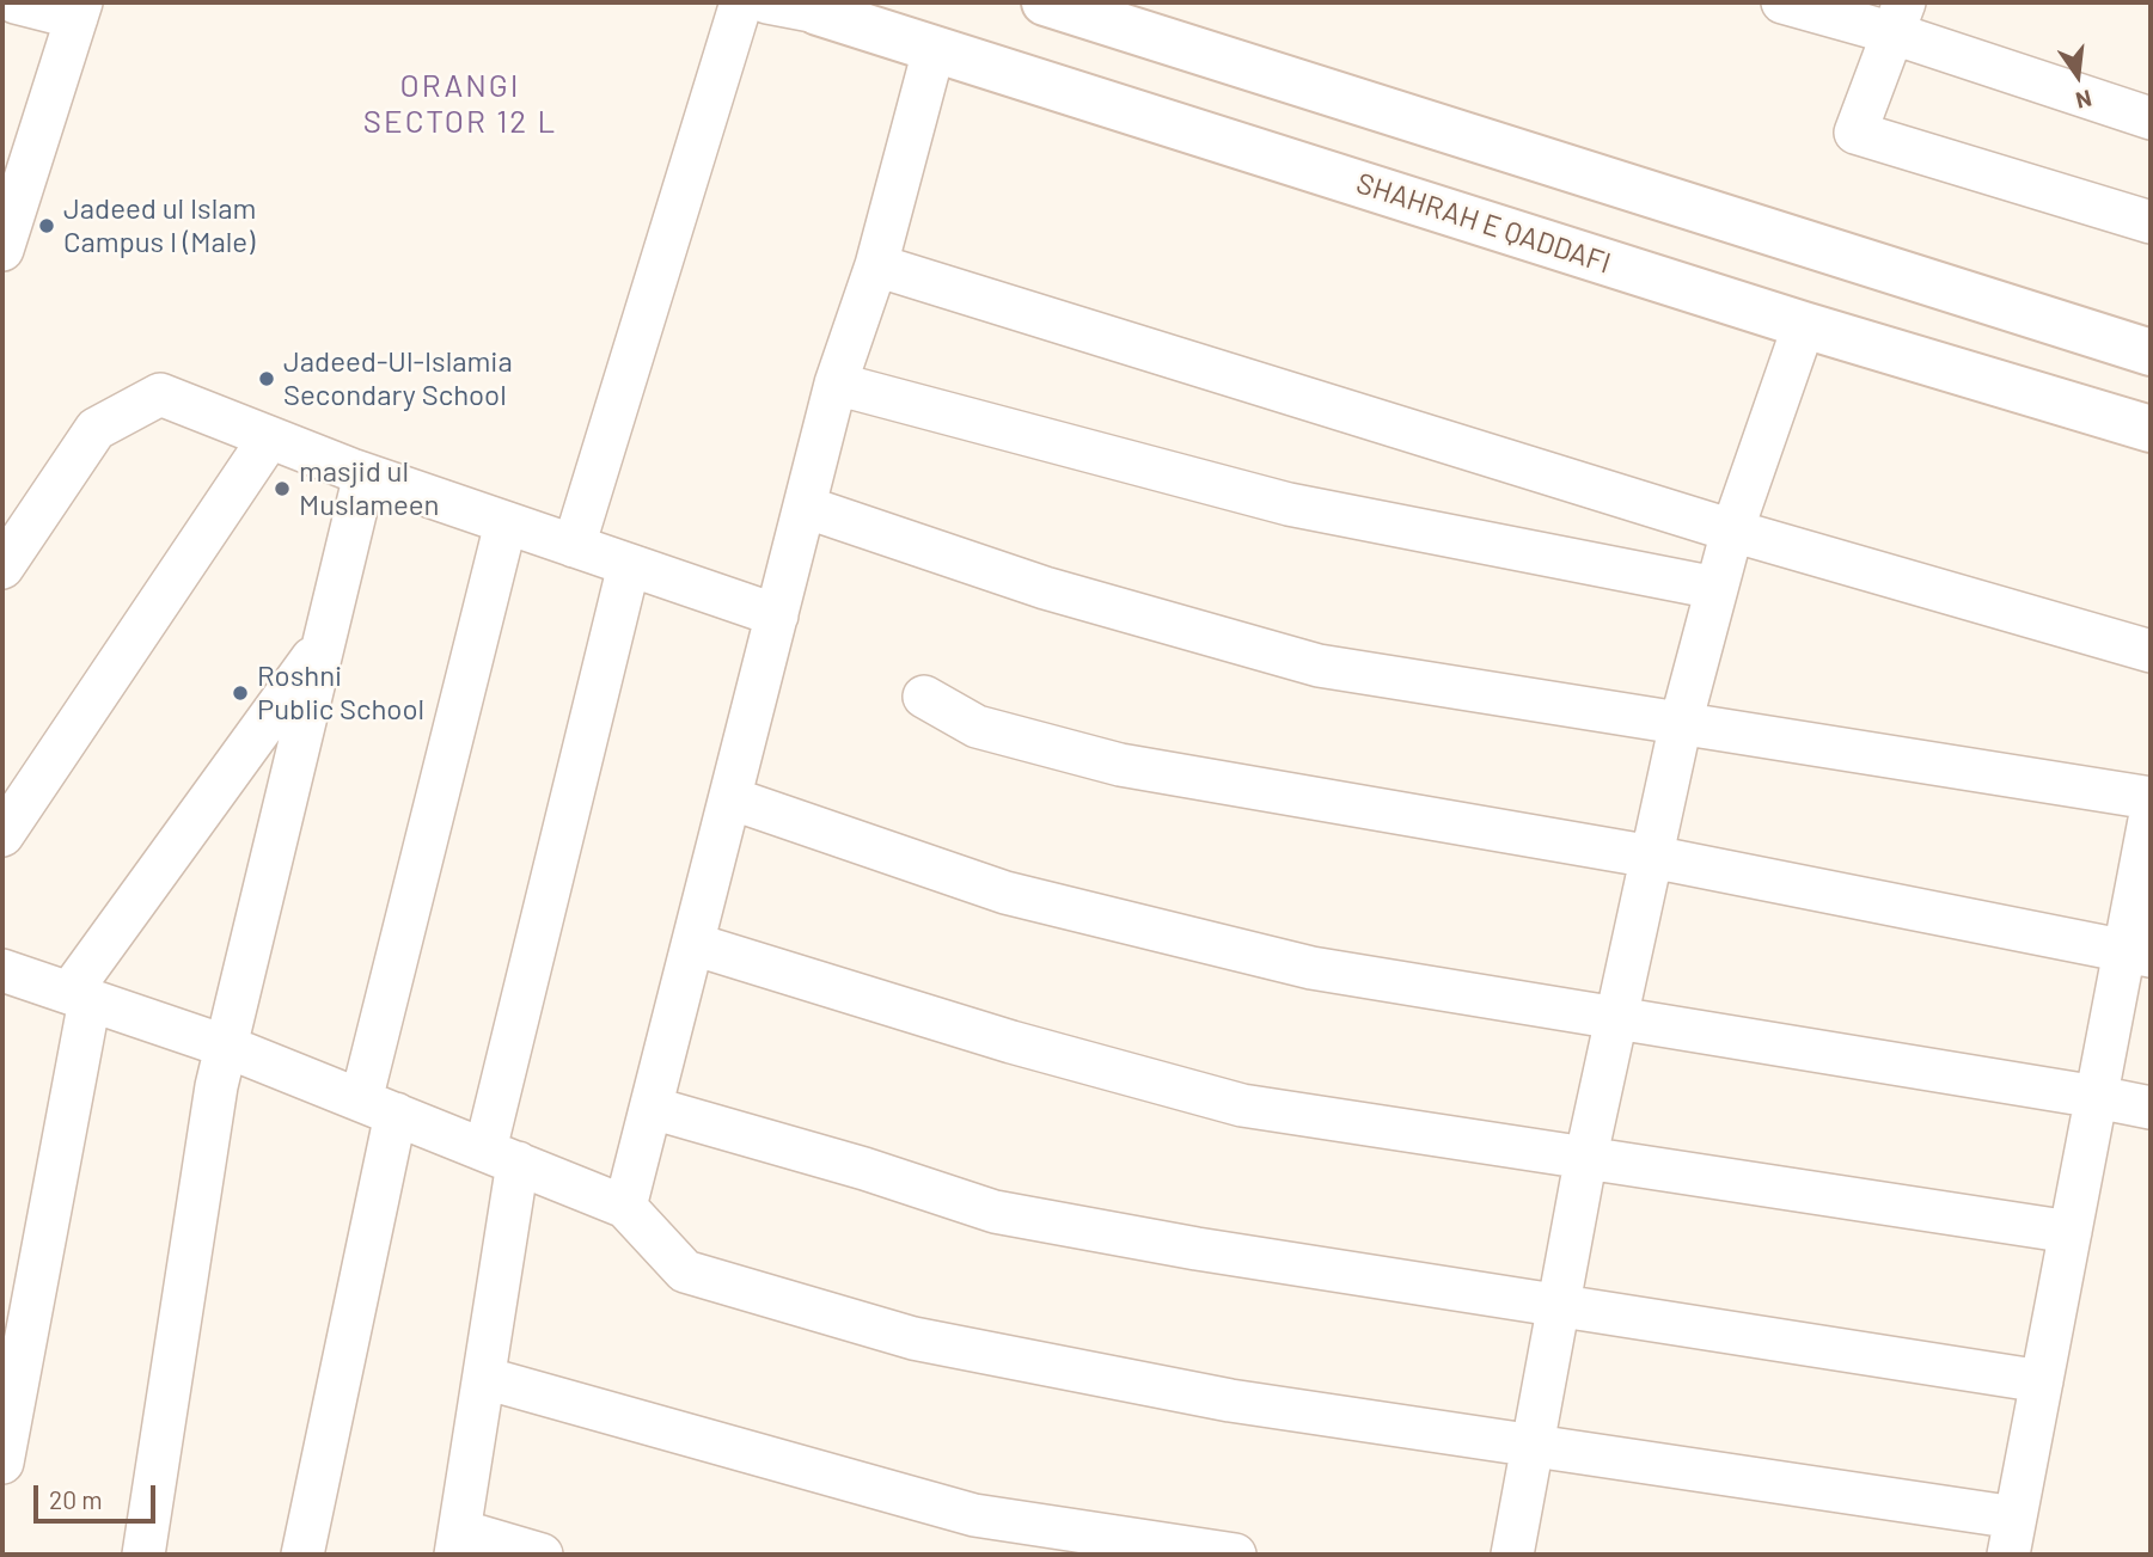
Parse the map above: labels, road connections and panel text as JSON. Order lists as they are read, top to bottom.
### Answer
{
  "streets": {
    "main road": ["SHAHRAH E QADDAFI"]
  },
  "districts": ["ORANGI SECTOR 12 L"],
  "places": [
    "Jadeed ul Islam Campus I (Male)",
    "Jadeed-Ul-Islamia Secondary School",
    "masjid ul Muslameen",
    "Roshni Public School"
  ],
  "scale_bar": "20 m",
  "north": "bottom"
}
